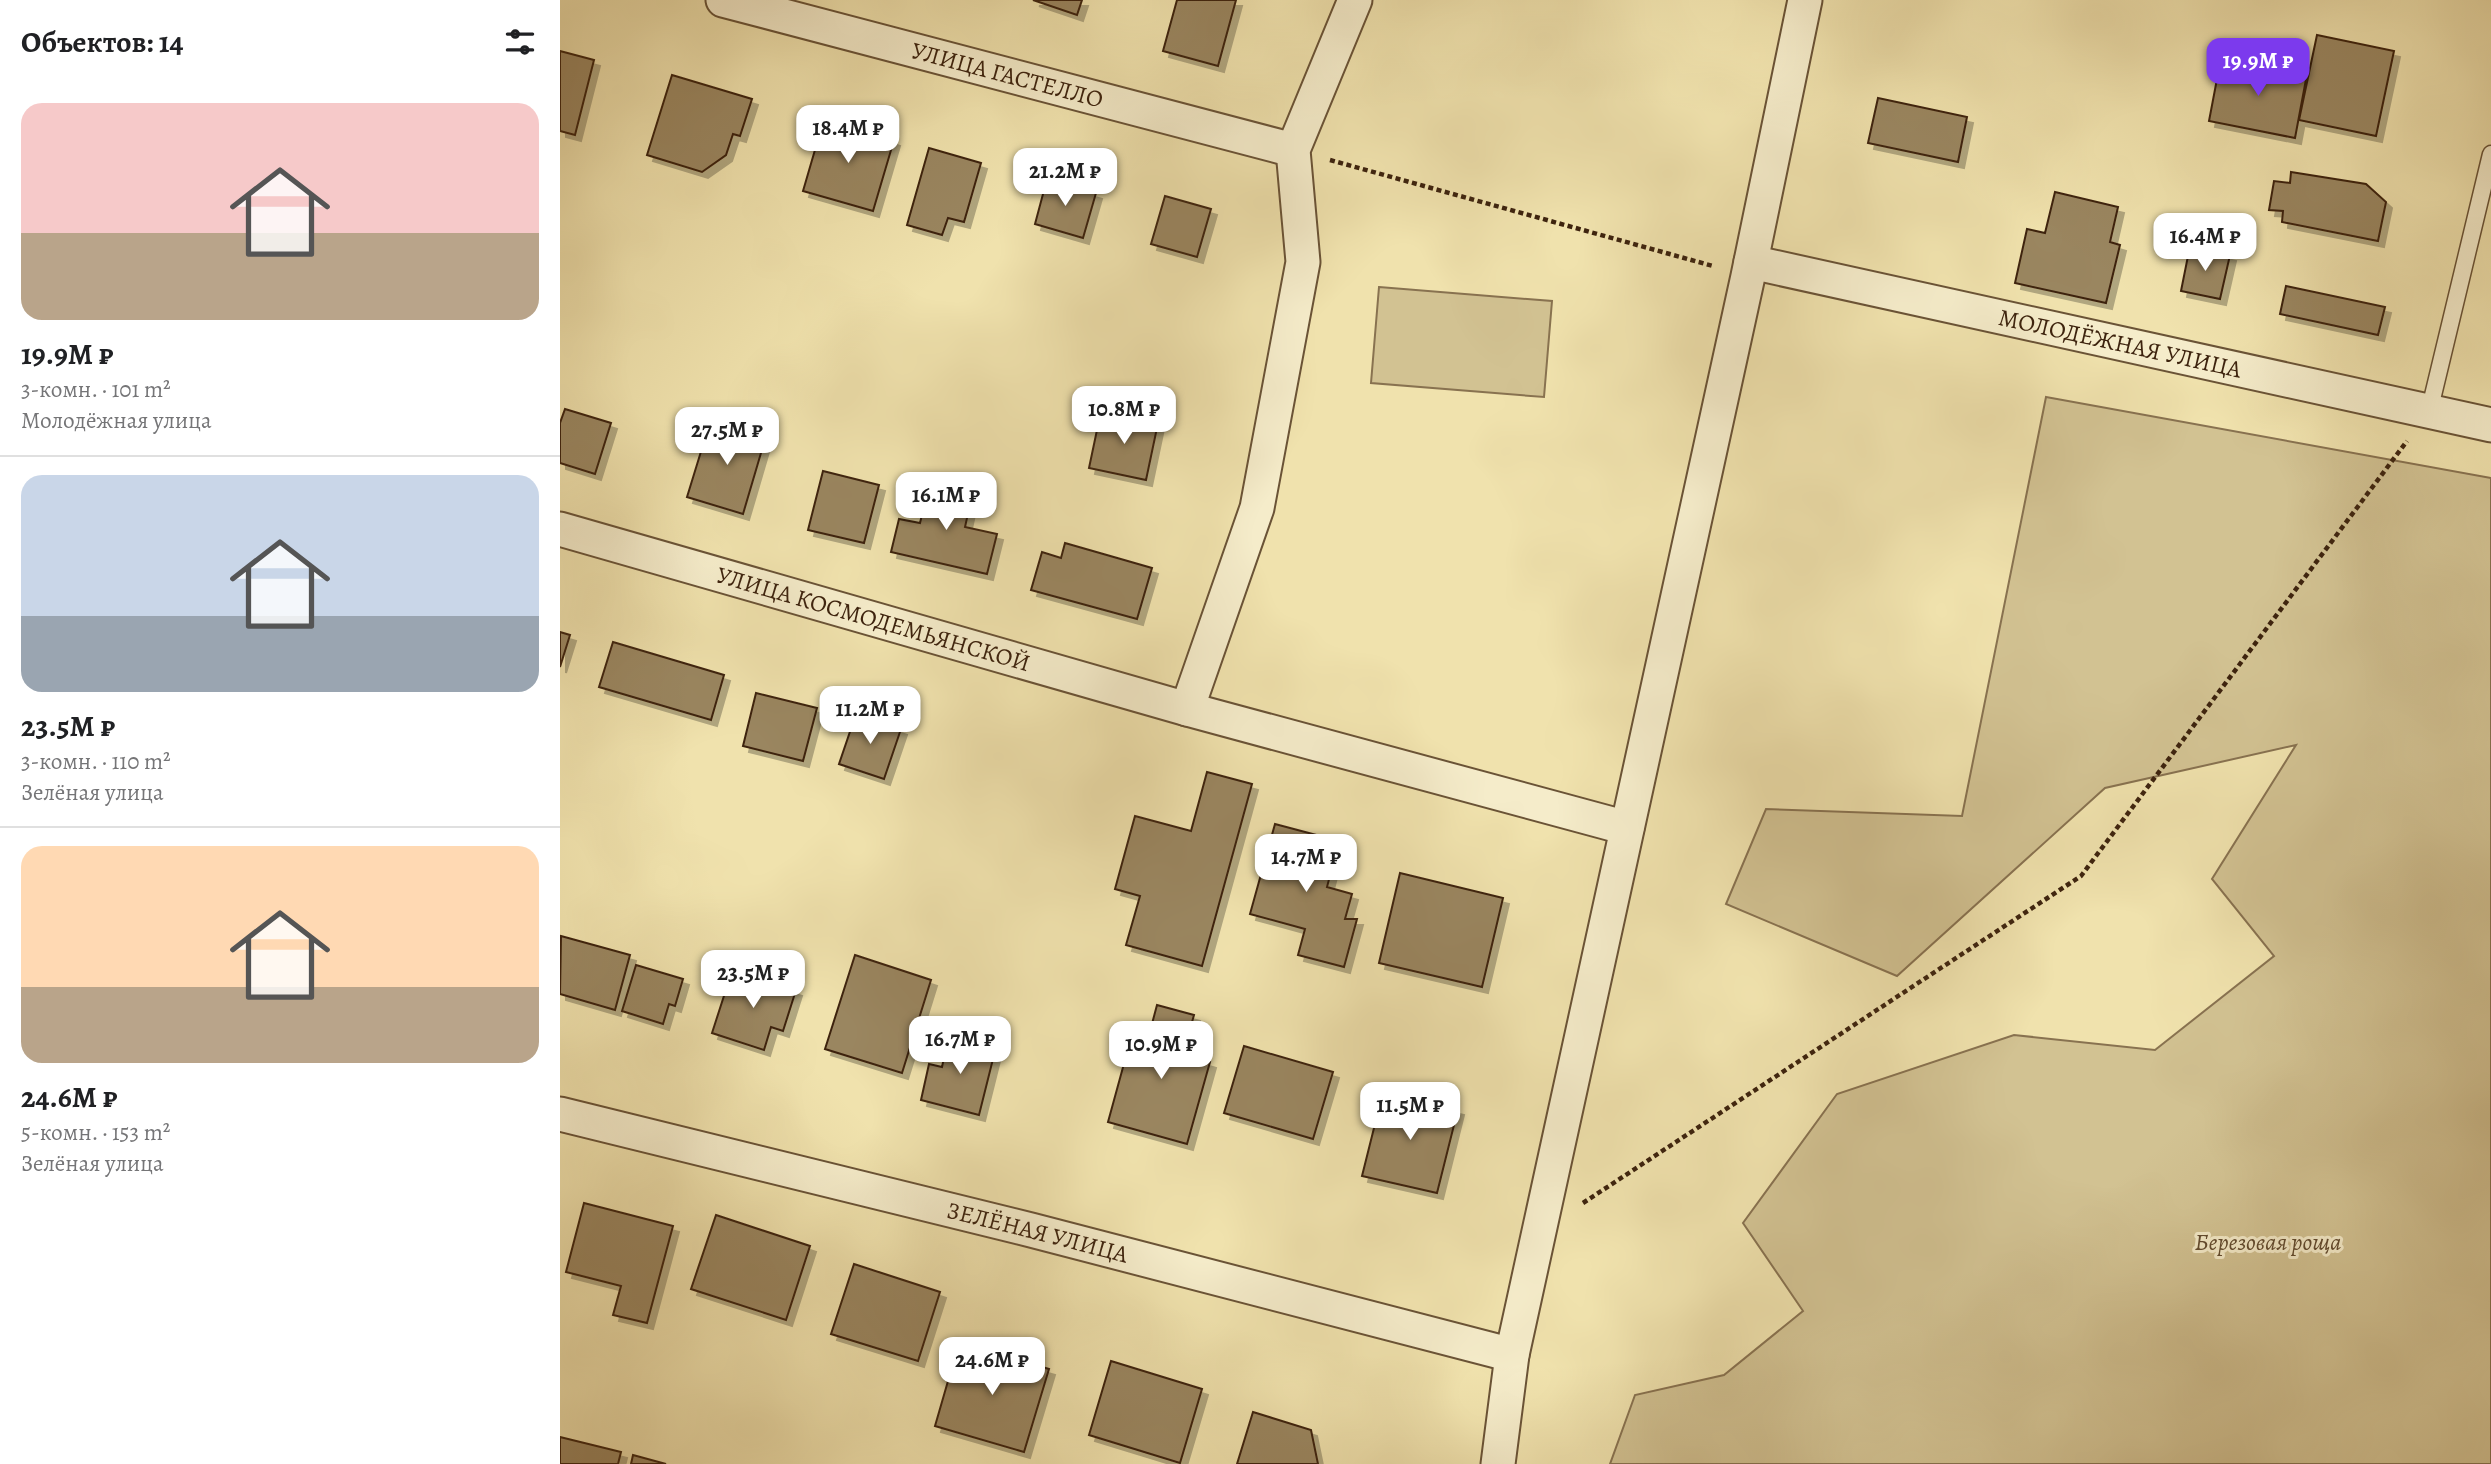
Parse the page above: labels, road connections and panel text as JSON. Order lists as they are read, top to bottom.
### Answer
{
  "streets": {
    "street": [
      "УЛИЦА ГАСТЕЛЛО",
      "МОЛОДЁЖНАЯ УЛИЦА",
      "УЛИЦА КОСМОДЕМЬЯНСКОЙ",
      "ЗЕЛЁНАЯ УЛИЦА"
    ]
  },
  "parks": ["Березовая роща"],
  "page": {
    "heading": "Объектов: 14",
    "price": [
      "19.9M ₽",
      "18.4M ₽",
      "21.2M ₽",
      "16.4M ₽",
      "10.8M ₽",
      "27.5M ₽",
      "16.1M ₽",
      "11.2M ₽",
      "14.7M ₽",
      "23.5M ₽",
      "16.7M ₽",
      "10.9M ₽",
      "11.5M ₽",
      "24.6M ₽"
    ],
    "list": [
      {
        "name": "19.9M ₽",
        "note": "3-комн. · 101 m² · Молодёжная улица"
      },
      {
        "name": "23.5M ₽",
        "note": "3-комн. · 110 m² · Зелёная улица"
      },
      {
        "name": "24.6M ₽",
        "note": "5-комн. · 153 m² · Зелёная улица"
      }
    ]
  }
}
